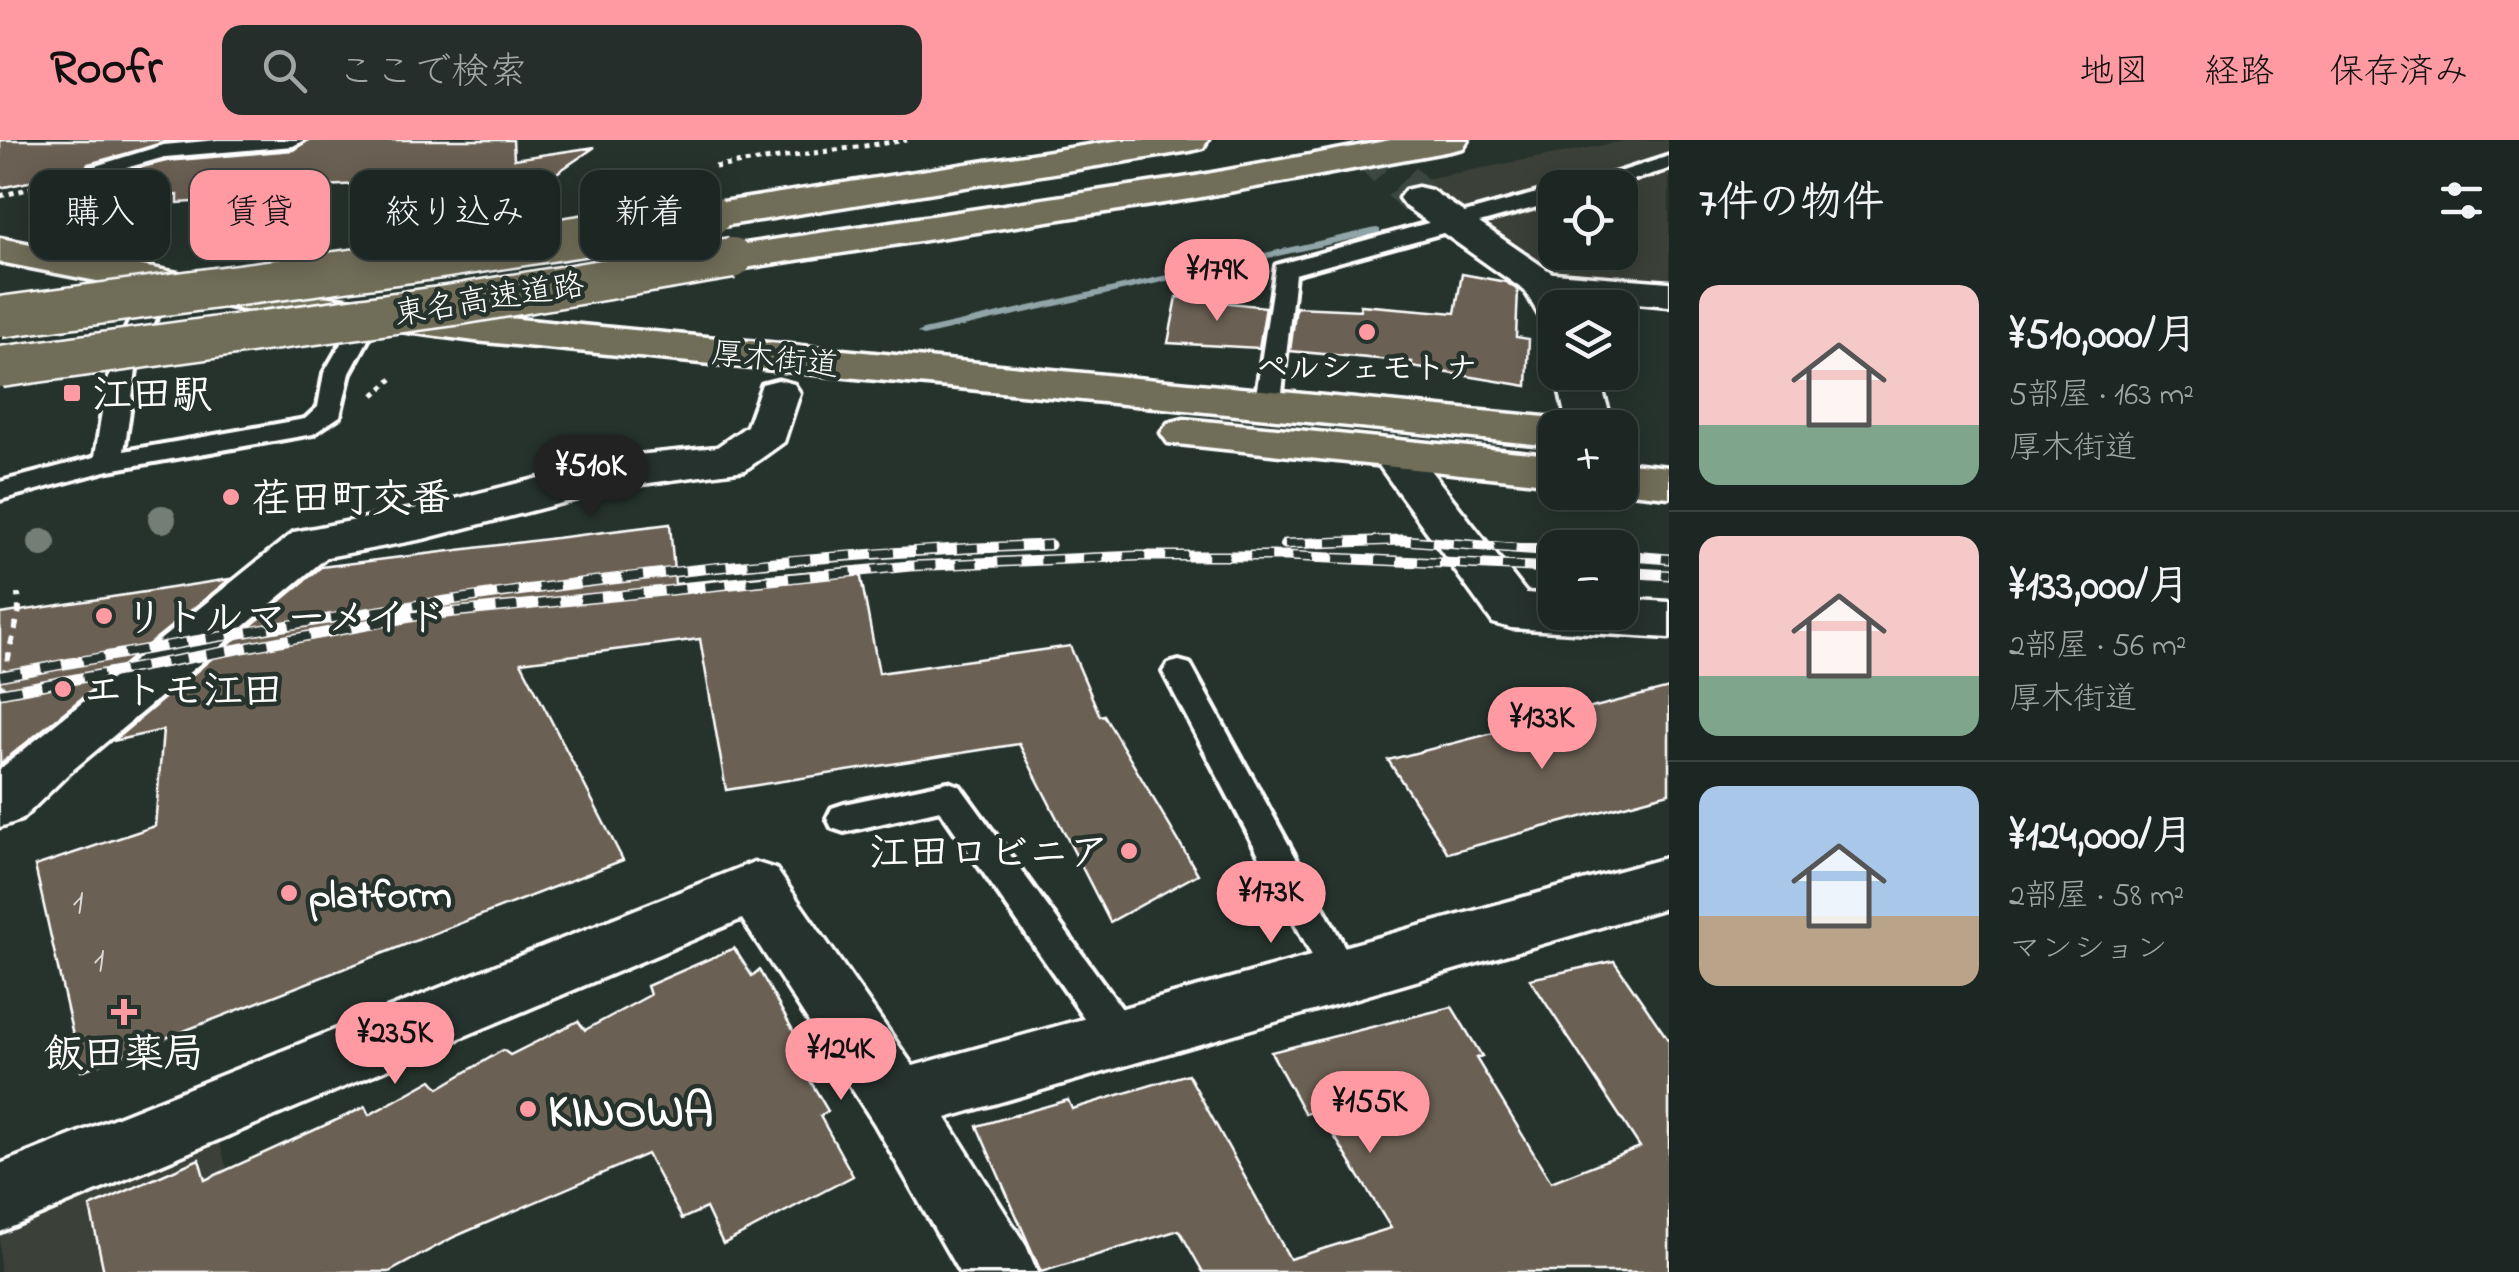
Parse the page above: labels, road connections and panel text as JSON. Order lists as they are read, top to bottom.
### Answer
{
  "streets": {
    "highway": ["東名高速道路", "厚木街道"]
  },
  "places": {
    "other": [
      "ペルシェモトナ",
      "荏田町交番",
      "リトルマーメイド",
      "エトモ江田",
      "江田ロビニア",
      "platform",
      "KINOWA"
    ],
    "transit": ["江田駅"],
    "health": ["飯田薬局"]
  },
  "house_numbers": ["1", "1"],
  "page": {
    "header": "Roofr",
    "search": "ここで検索",
    "nav": ["地図", "経路", "保存済み"],
    "heading": "7件の物件",
    "map_buttons": ["+", "−"],
    "chip": [
      "購入",
      "賃貸",
      "絞り込み",
      "新着"
    ],
    "price": [
      "¥179K",
      "¥510K",
      "¥133K",
      "¥173K",
      "¥235K",
      "¥124K",
      "¥155K"
    ],
    "list": [
      {
        "name": "¥510,000/月",
        "note": "5部屋 · 163 m² · 厚木街道"
      },
      {
        "name": "¥133,000/月",
        "note": "2部屋 · 56 m² · 厚木街道"
      },
      {
        "name": "¥124,000/月",
        "note": "2部屋 · 58 m² · マンション"
      }
    ]
  }
}
